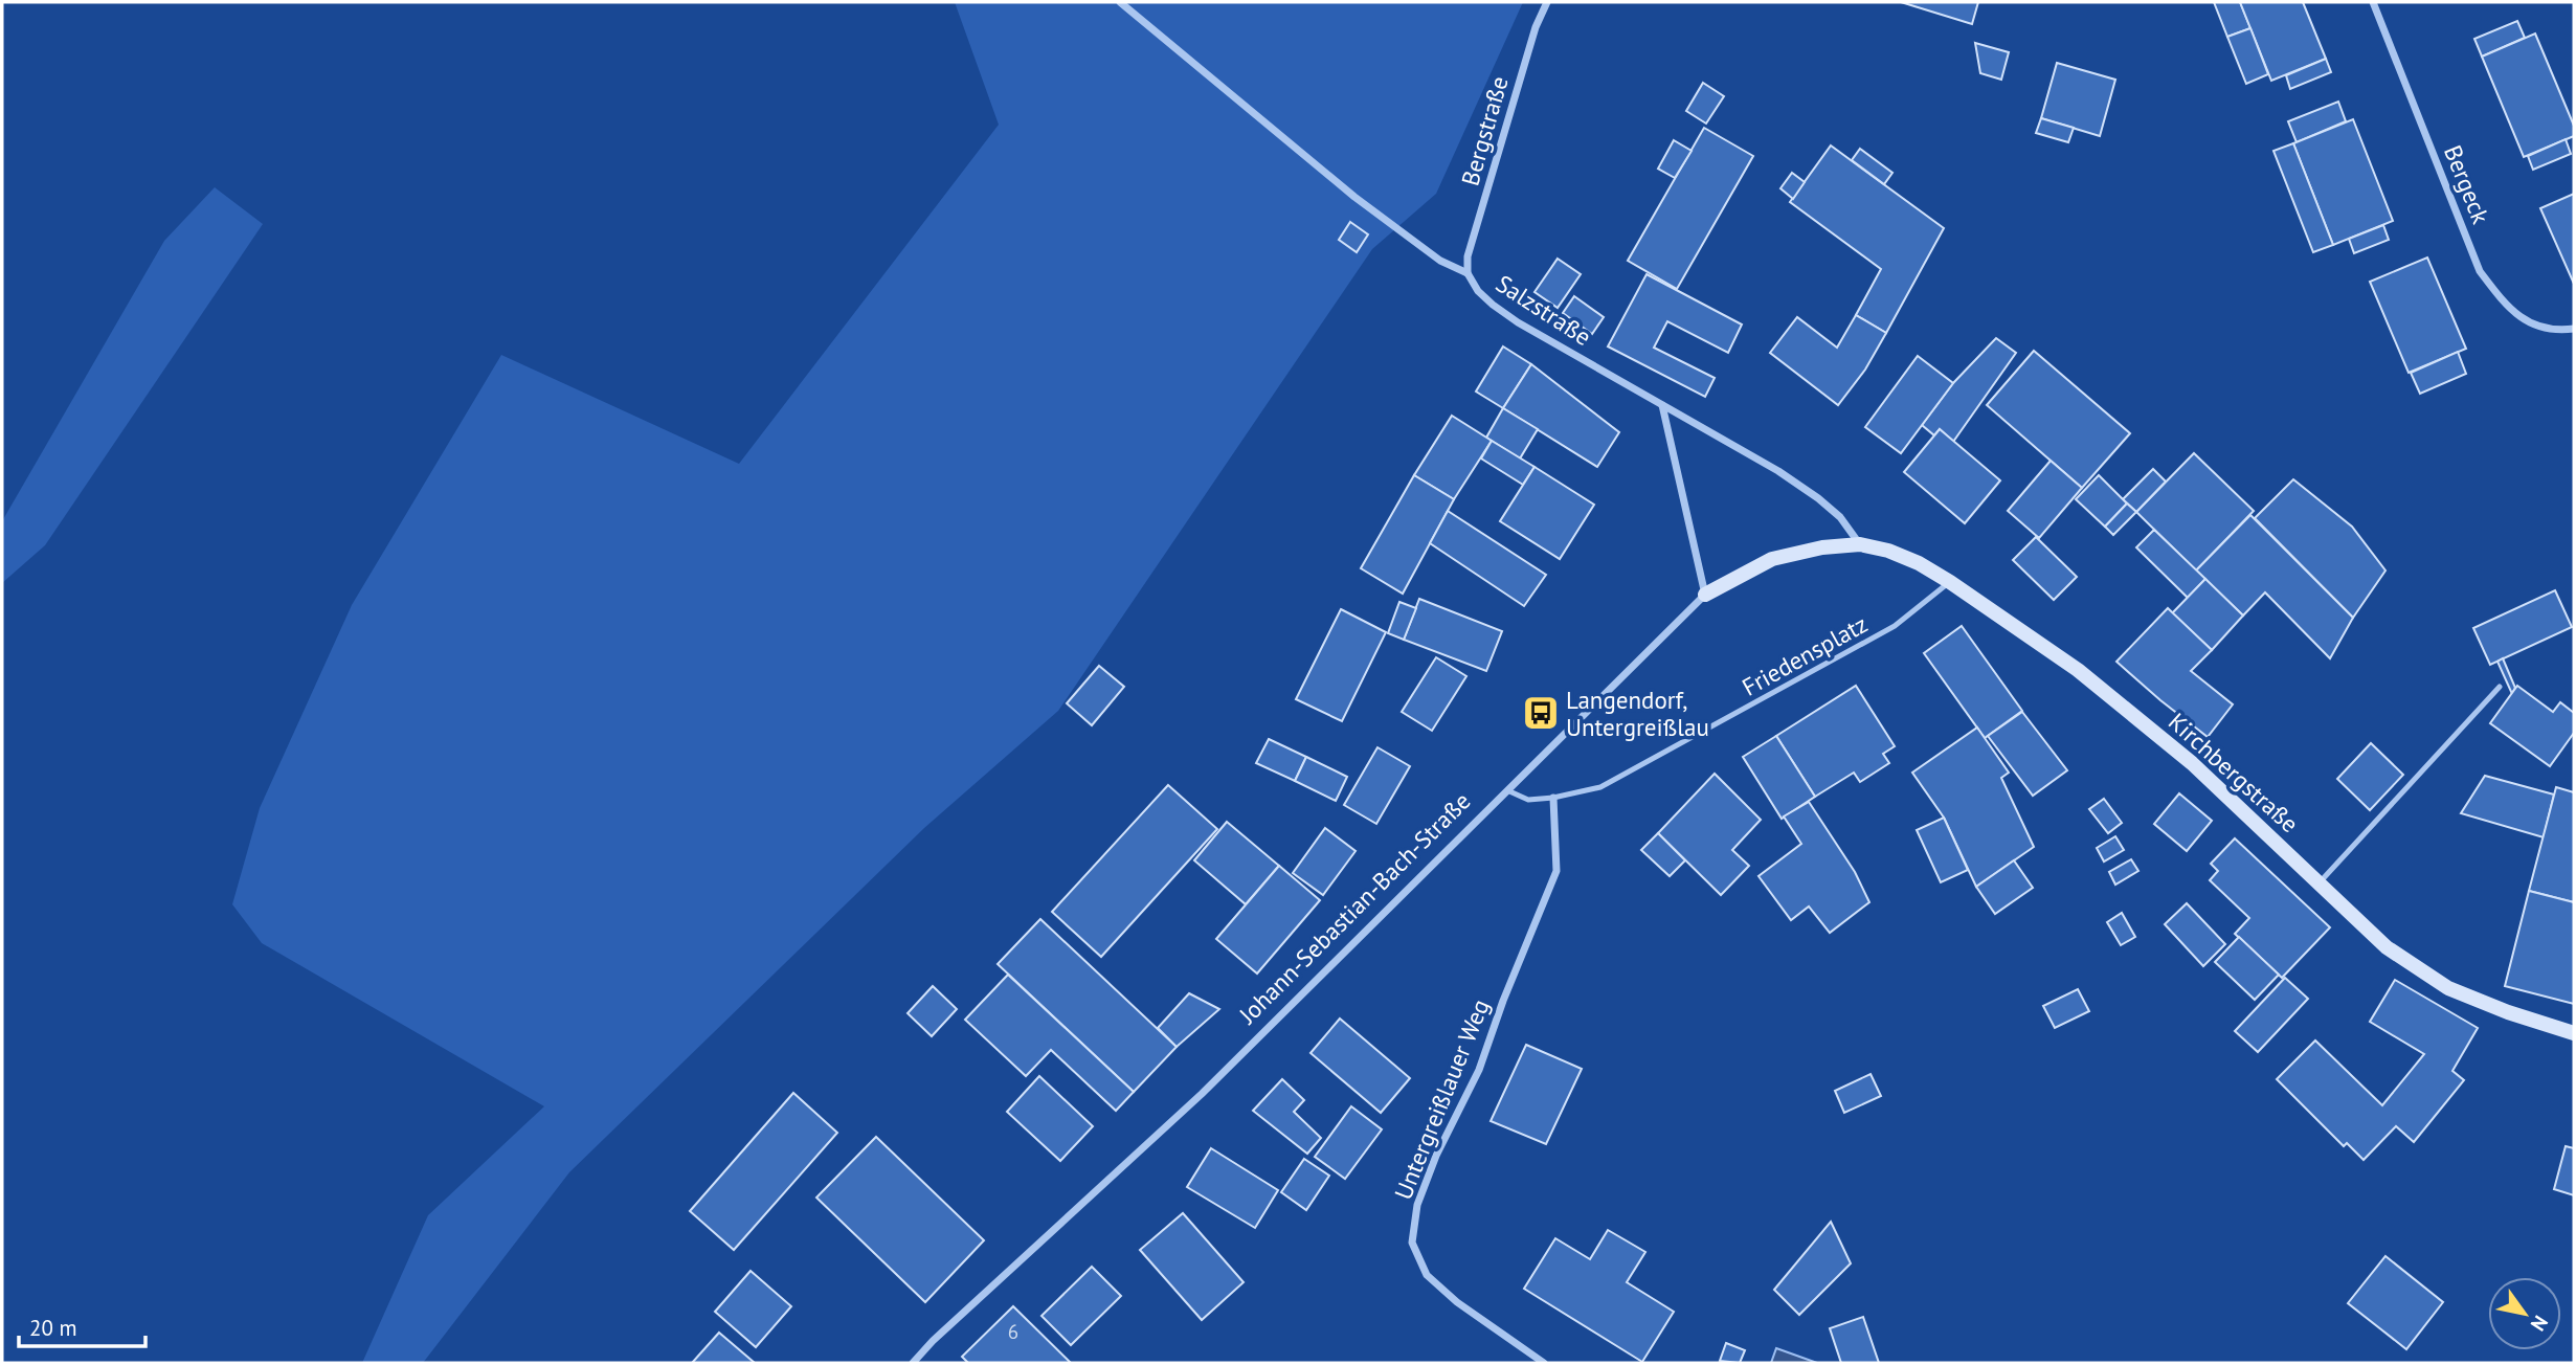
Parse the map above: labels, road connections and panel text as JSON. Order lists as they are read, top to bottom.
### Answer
{
  "streets": {
    "street": [
      "Bergstraße",
      "Bergeck",
      "Salzstraße",
      "Kirchbergstraße",
      "Johann-Sebastian-Bach-Straße",
      "Untergreißlauer Weg"
    ],
    "lane": ["Friedensplatz"]
  },
  "crossings": [
    ["Bergstraße", "Salzstraße"],
    ["Salzstraße", "Kirchbergstraße"],
    ["Salzstraße", "Johann-Sebastian-Bach-Straße"],
    ["Friedensplatz", "Kirchbergstraße"],
    ["Friedensplatz", "Johann-Sebastian-Bach-Straße"],
    ["Friedensplatz", "Untergreißlauer Weg"],
    ["Kirchbergstraße", "Johann-Sebastian-Bach-Straße"]
  ],
  "places": {
    "bus stop": ["Langendorf, Untergreißlau"]
  },
  "house_numbers": ["6"],
  "scale_bar": "20 m",
  "north": "bottom right"
}
